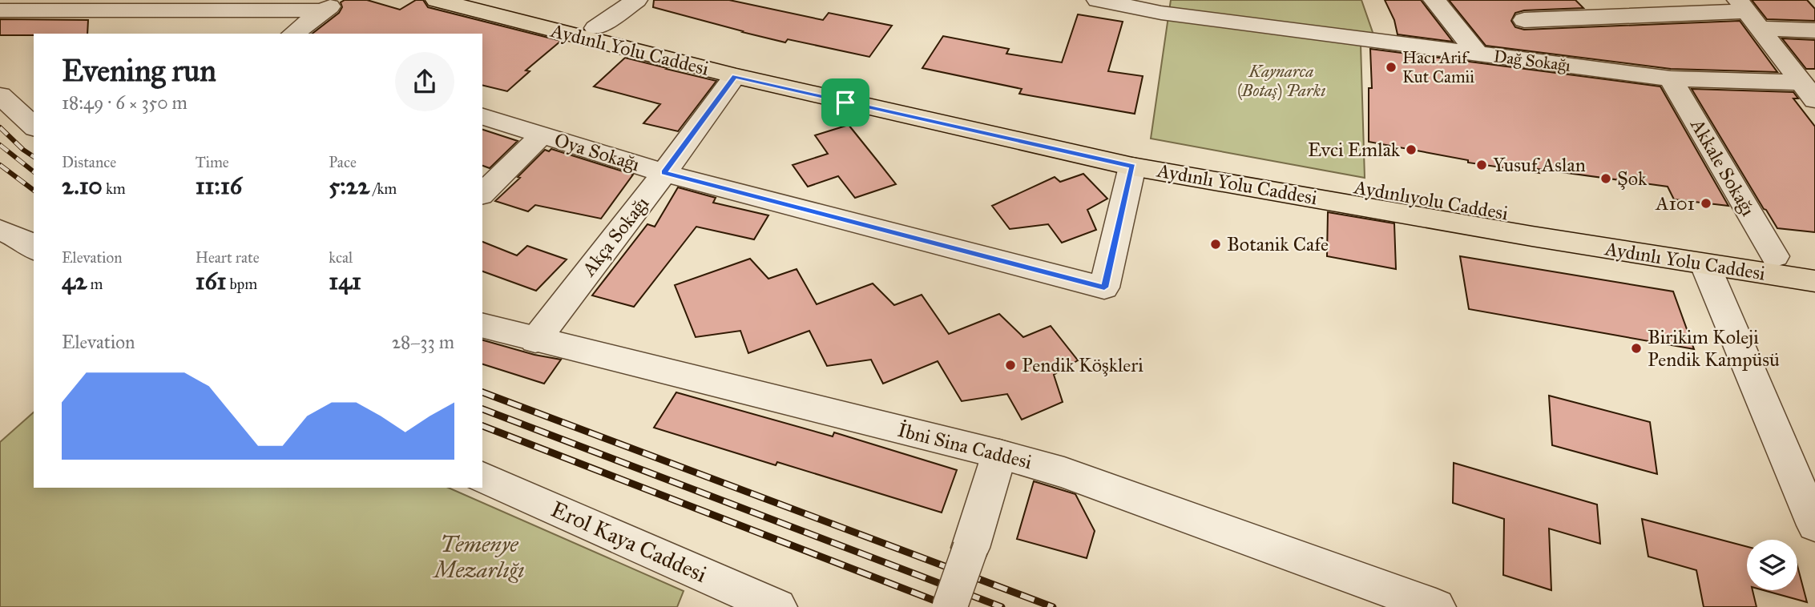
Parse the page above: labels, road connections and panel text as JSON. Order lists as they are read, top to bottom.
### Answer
{
  "streets": {
    "main road": ["Aydınlı Yolu Caddesi", "Aydınlıyolu Caddesi"],
    "street": [
      "Dağ Sokağı",
      "Oya Sokağı",
      "Akkale Sokağı",
      "Akça Sokağı",
      "İbni Sina Caddesi",
      "Erol Kaya Caddesi"
    ]
  },
  "crossings": [
    ["Aydınlı Yolu Caddesi", "Oya Sokağı"],
    ["Aydınlı Yolu Caddesi", "Akça Sokağı"],
    ["Dağ Sokağı", "Akkale Sokağı"],
    ["Oya Sokağı", "Akça Sokağı"],
    ["Akkale Sokağı", "Aydınlıyolu Caddesi"],
    ["Akça Sokağı", "İbni Sina Caddesi"]
  ],
  "parks": ["Kaynarca (Botaş) Parkı", "Temenye Mezarlığı"],
  "places": [
    "Hacı Arif Kut Camii",
    "Evci Emlak",
    "Yusuf Aslan",
    "Şok",
    "A101",
    "Botanik Cafe",
    "Birikim Koleji Pendik Kampüsü",
    "Pendik Köşkleri"
  ],
  "page": {
    "heading": ["Evening run", "18:49 · 6 × 350 m"],
    "stats": [
      ["Distance", "2.10 km"],
      ["Time", "11:16"],
      ["Pace", "5:22 /km"],
      ["Elevation", "42 m"],
      ["Heart rate", "161 bpm"],
      ["kcal", "141"]
    ],
    "chart": ["Elevation", "28–33 m"]
  }
}
